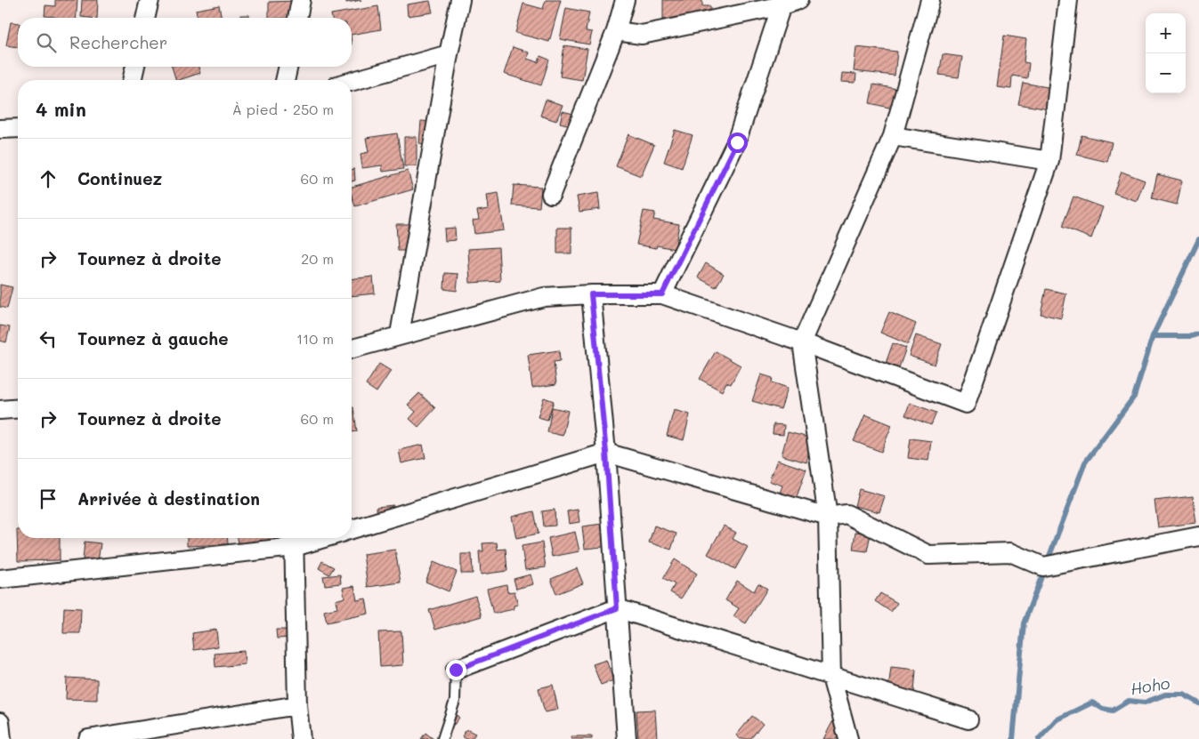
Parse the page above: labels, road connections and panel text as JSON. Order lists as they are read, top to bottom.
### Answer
{
  "water": ["Hoho"],
  "page": {
    "map_buttons": ["+", "−"],
    "search": "Rechercher",
    "heading": ["4 min", "À pied · 250 m"],
    "list": [
      ["Continuez", "60 m"],
      ["Tournez à droite", "20 m"],
      ["Tournez à gauche", "110 m"],
      ["Tournez à droite", "60 m"],
      "Arrivée à destination"
    ]
  }
}
